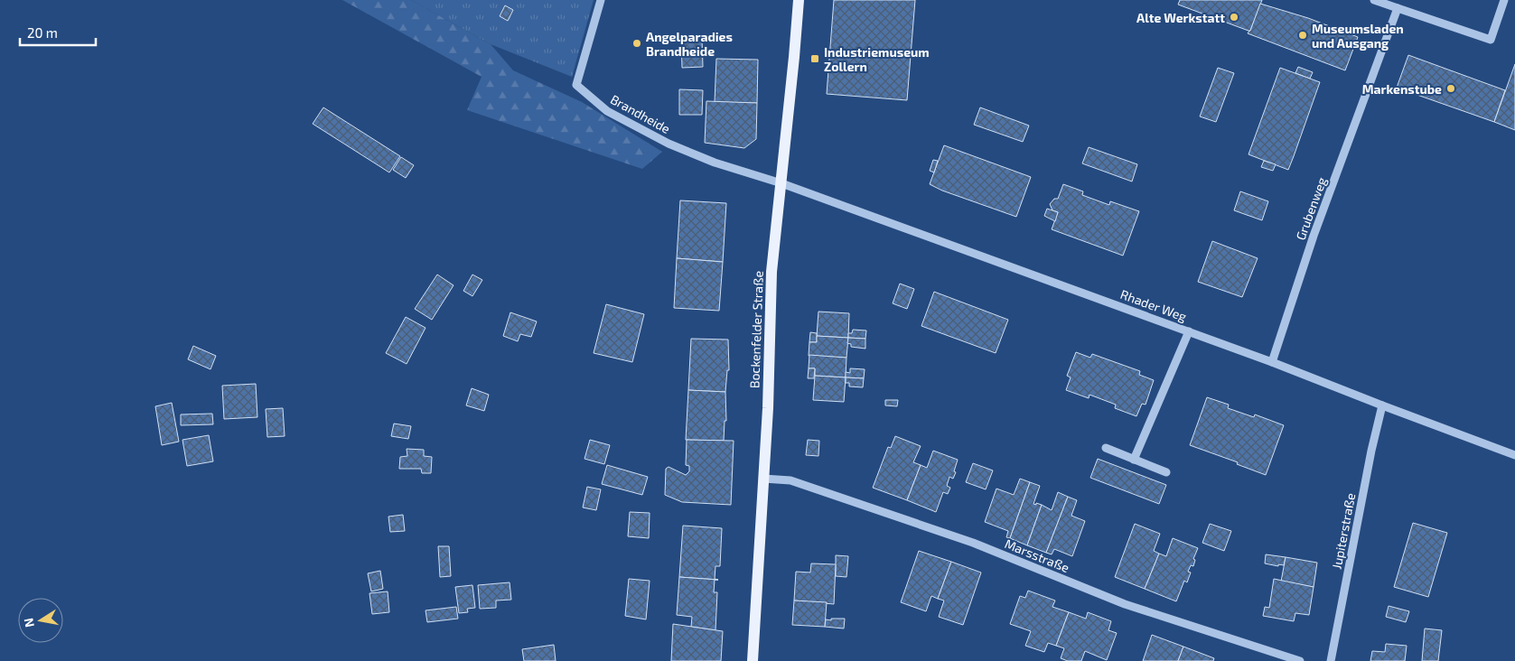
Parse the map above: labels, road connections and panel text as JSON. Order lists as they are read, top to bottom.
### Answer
{
  "streets": {
    "main road": ["Bockenfelder Straße"],
    "street": [
      "Brandheide",
      "Grubenweg",
      "Rhader Weg",
      "Jupiterstraße",
      "Marsstraße"
    ]
  },
  "crossings": [
    ["Brandheide", "Rhader Weg"],
    ["Brandheide", "Bockenfelder Straße"],
    ["Grubenweg", "Rhader Weg"],
    ["Rhader Weg", "Bockenfelder Straße"],
    ["Rhader Weg", "Jupiterstraße"],
    ["Bockenfelder Straße", "Marsstraße"]
  ],
  "places": {
    "other": [
      "Alte Werkstatt",
      "Museumsladen und Ausgang",
      "Angelparadies Brandheide",
      "Markenstube"
    ],
    "transit": ["Industriemuseum Zollern"]
  },
  "scale_bar": "20 m",
  "north": "left"
}
